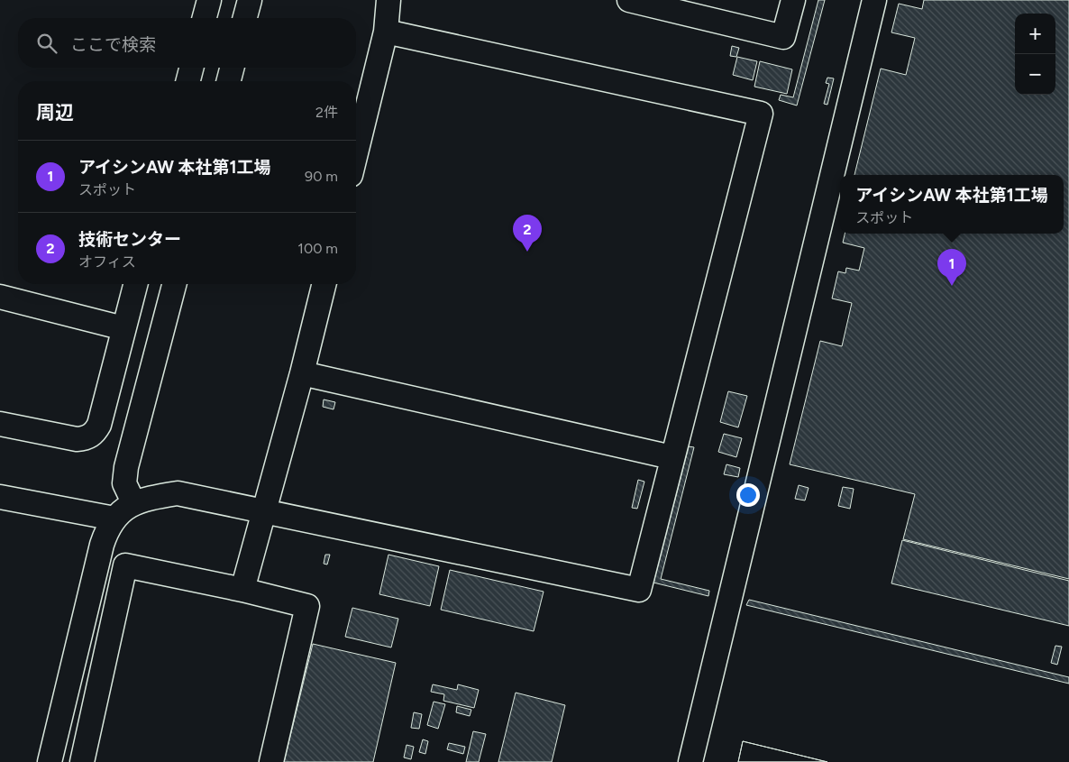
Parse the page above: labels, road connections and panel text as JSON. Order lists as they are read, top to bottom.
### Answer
{
  "page": {
    "map_buttons": ["+", "−"],
    "search": "ここで検索",
    "heading": ["周辺", "2件"],
    "list": [
      {
        "mark": "1",
        "name": "アイシンAW 本社第1工場",
        "note": "スポット",
        "value": "90 m"
      },
      {
        "mark": "2",
        "name": "技術センター",
        "note": "オフィス",
        "value": "100 m"
      }
    ],
    "popup": ["アイシンAW 本社第1工場", "スポット"],
    "pins": ["2", "1"]
  }
}
